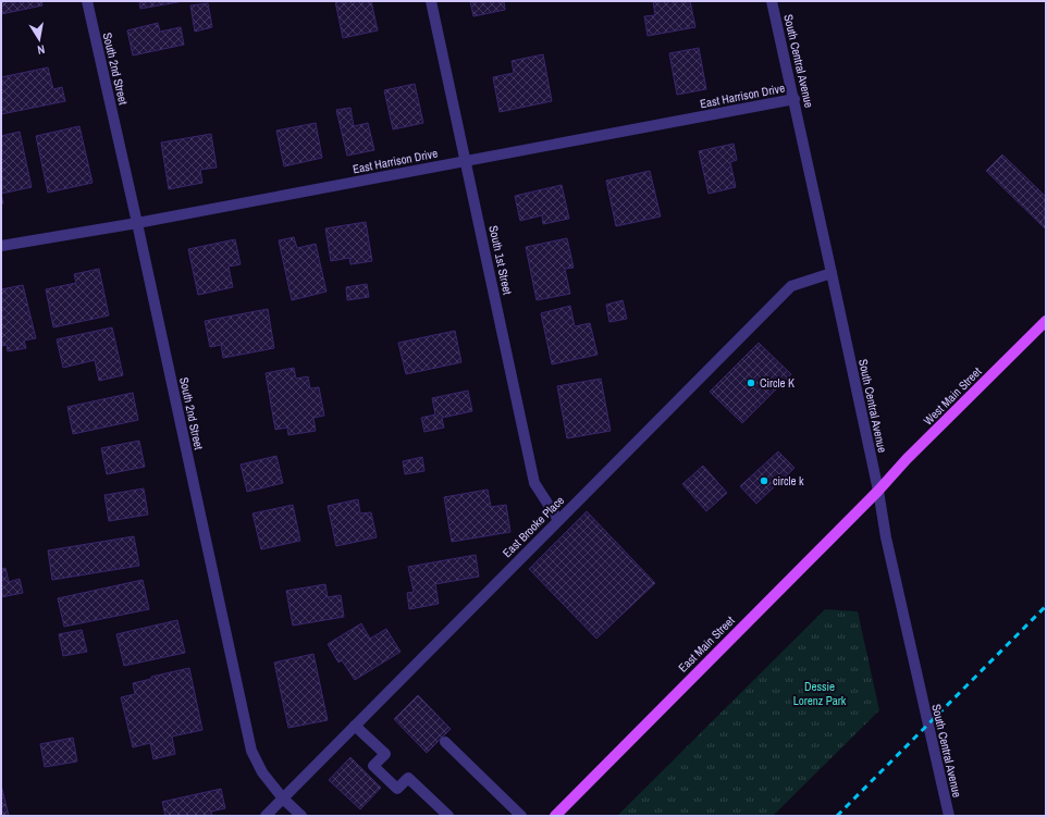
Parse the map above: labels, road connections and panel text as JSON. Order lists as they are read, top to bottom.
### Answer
{
  "streets": {
    "main road": ["West Main Street", "East Main Street"],
    "street": [
      "South Central Avenue",
      "South 2nd Street",
      "East Harrison Drive",
      "South 1st Street",
      "East Brooke Place"
    ]
  },
  "crossings": [
    ["South Central Avenue", "East Harrison Drive"],
    ["South Central Avenue", "West Main Street"],
    ["South Central Avenue", "East Brooke Place"],
    ["South Central Avenue", "East Main Street"],
    ["South 2nd Street", "East Harrison Drive"],
    ["South 2nd Street", "East Brooke Place"],
    ["East Harrison Drive", "South 1st Street"],
    ["South 1st Street", "East Brooke Place"],
    ["West Main Street", "East Main Street"]
  ],
  "parks": ["Dessie Lorenz Park"],
  "places": ["Circle K", "circle k"],
  "north": "bottom"
}
